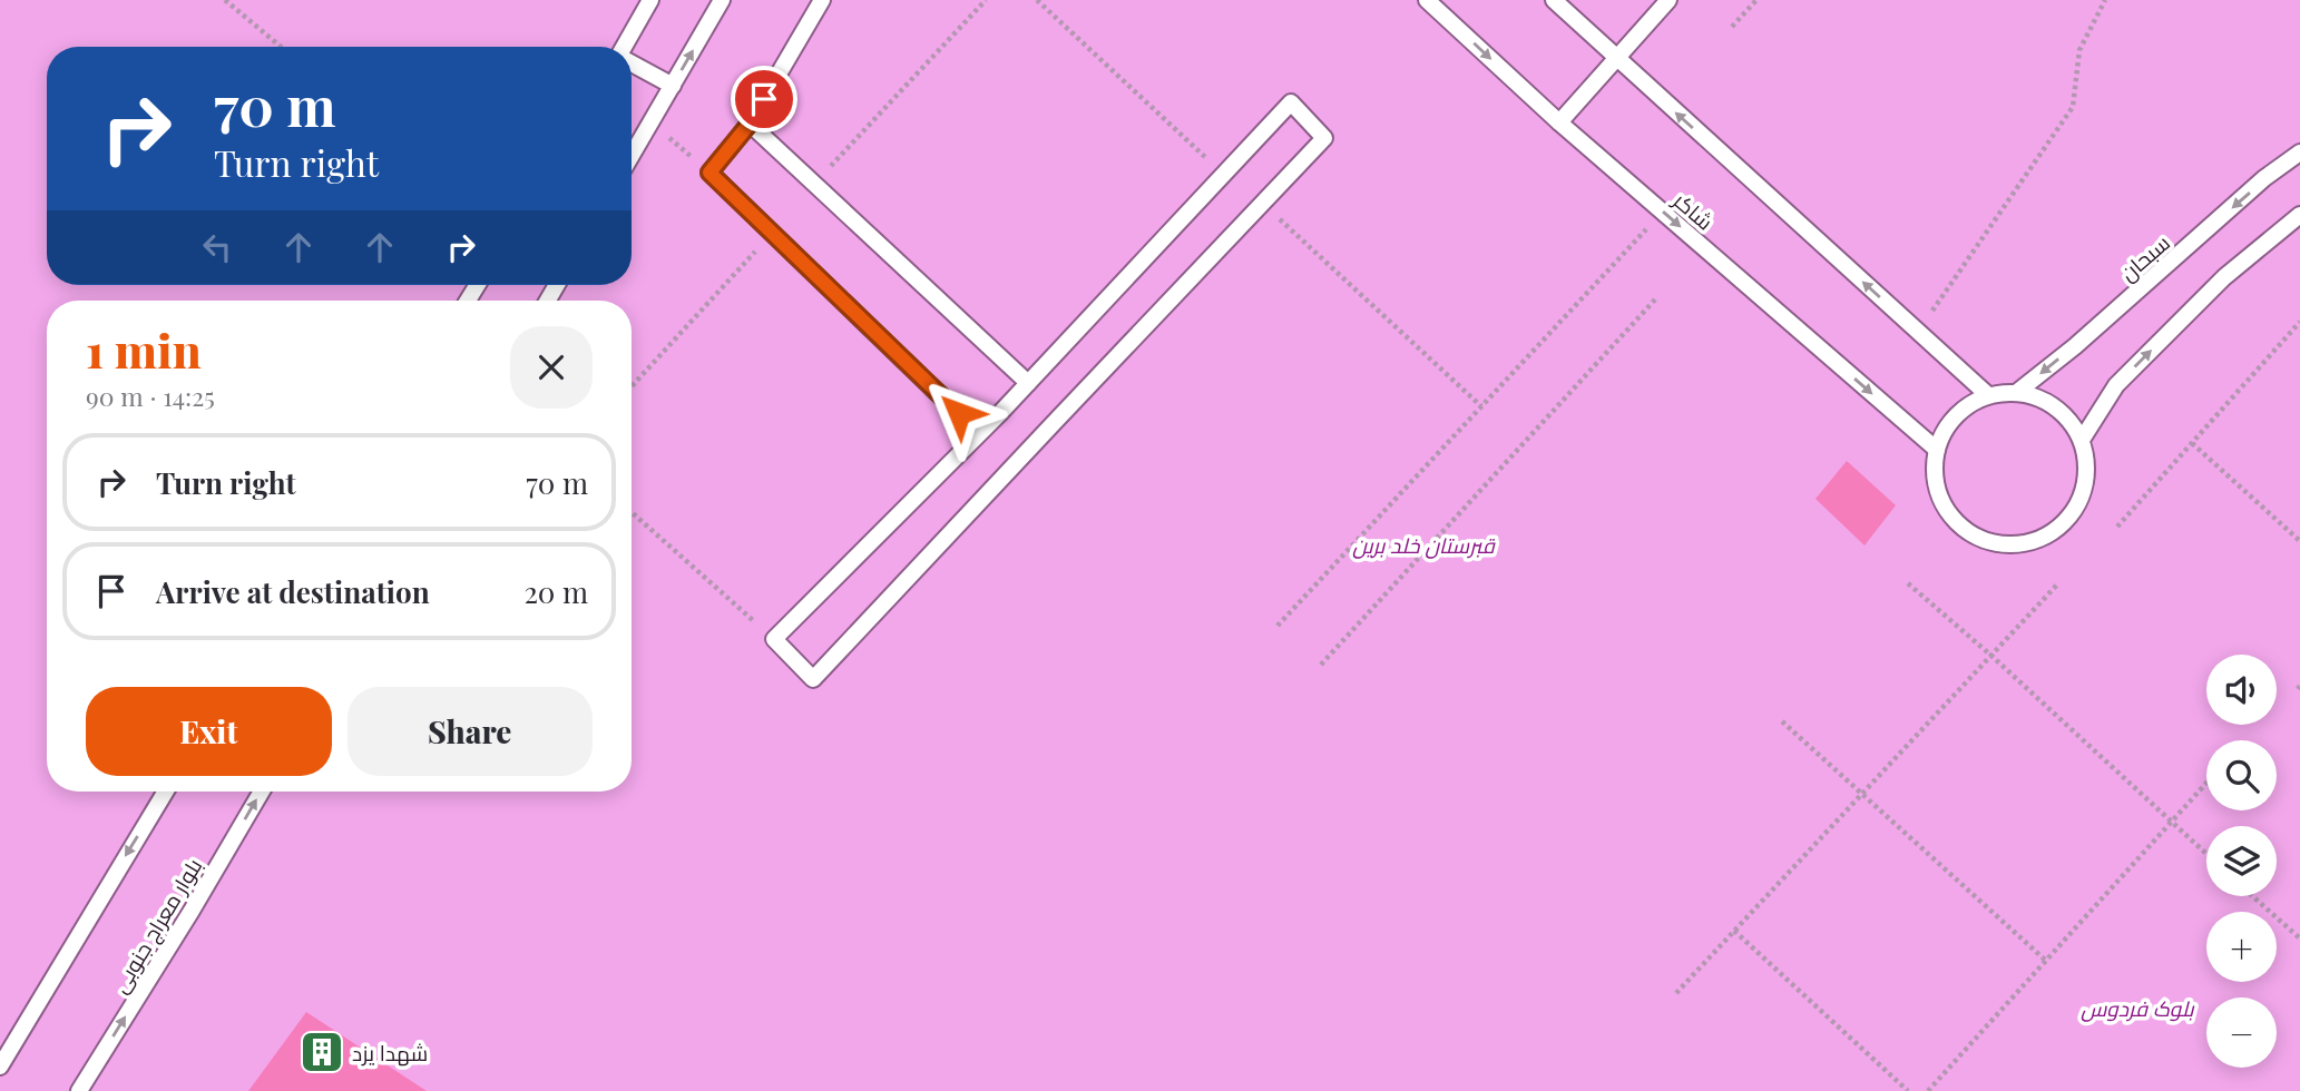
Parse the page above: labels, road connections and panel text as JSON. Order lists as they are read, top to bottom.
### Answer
{
  "streets": {
    "lane": ["شاکر", "سبحان", "بلوار معراج جنوبی"]
  },
  "crossings": [
    ["شاکر", "سبحان"]
  ],
  "parks": ["قبرستان خلد برین", "بلوک فردوس"],
  "places": {
    "building": ["شهدا یزد"]
  },
  "page": {
    "turn": ["70 m", "Turn right"],
    "heading": ["1 min", "90 m · 14:25"],
    "list": [
      {
        "name": "Turn right",
        "value": "70 m"
      },
      {
        "name": "Arrive at destination",
        "value": "20 m"
      }
    ],
    "map_buttons": ["+", "−"],
    "buttons": ["Exit", "Share"]
  }
}
